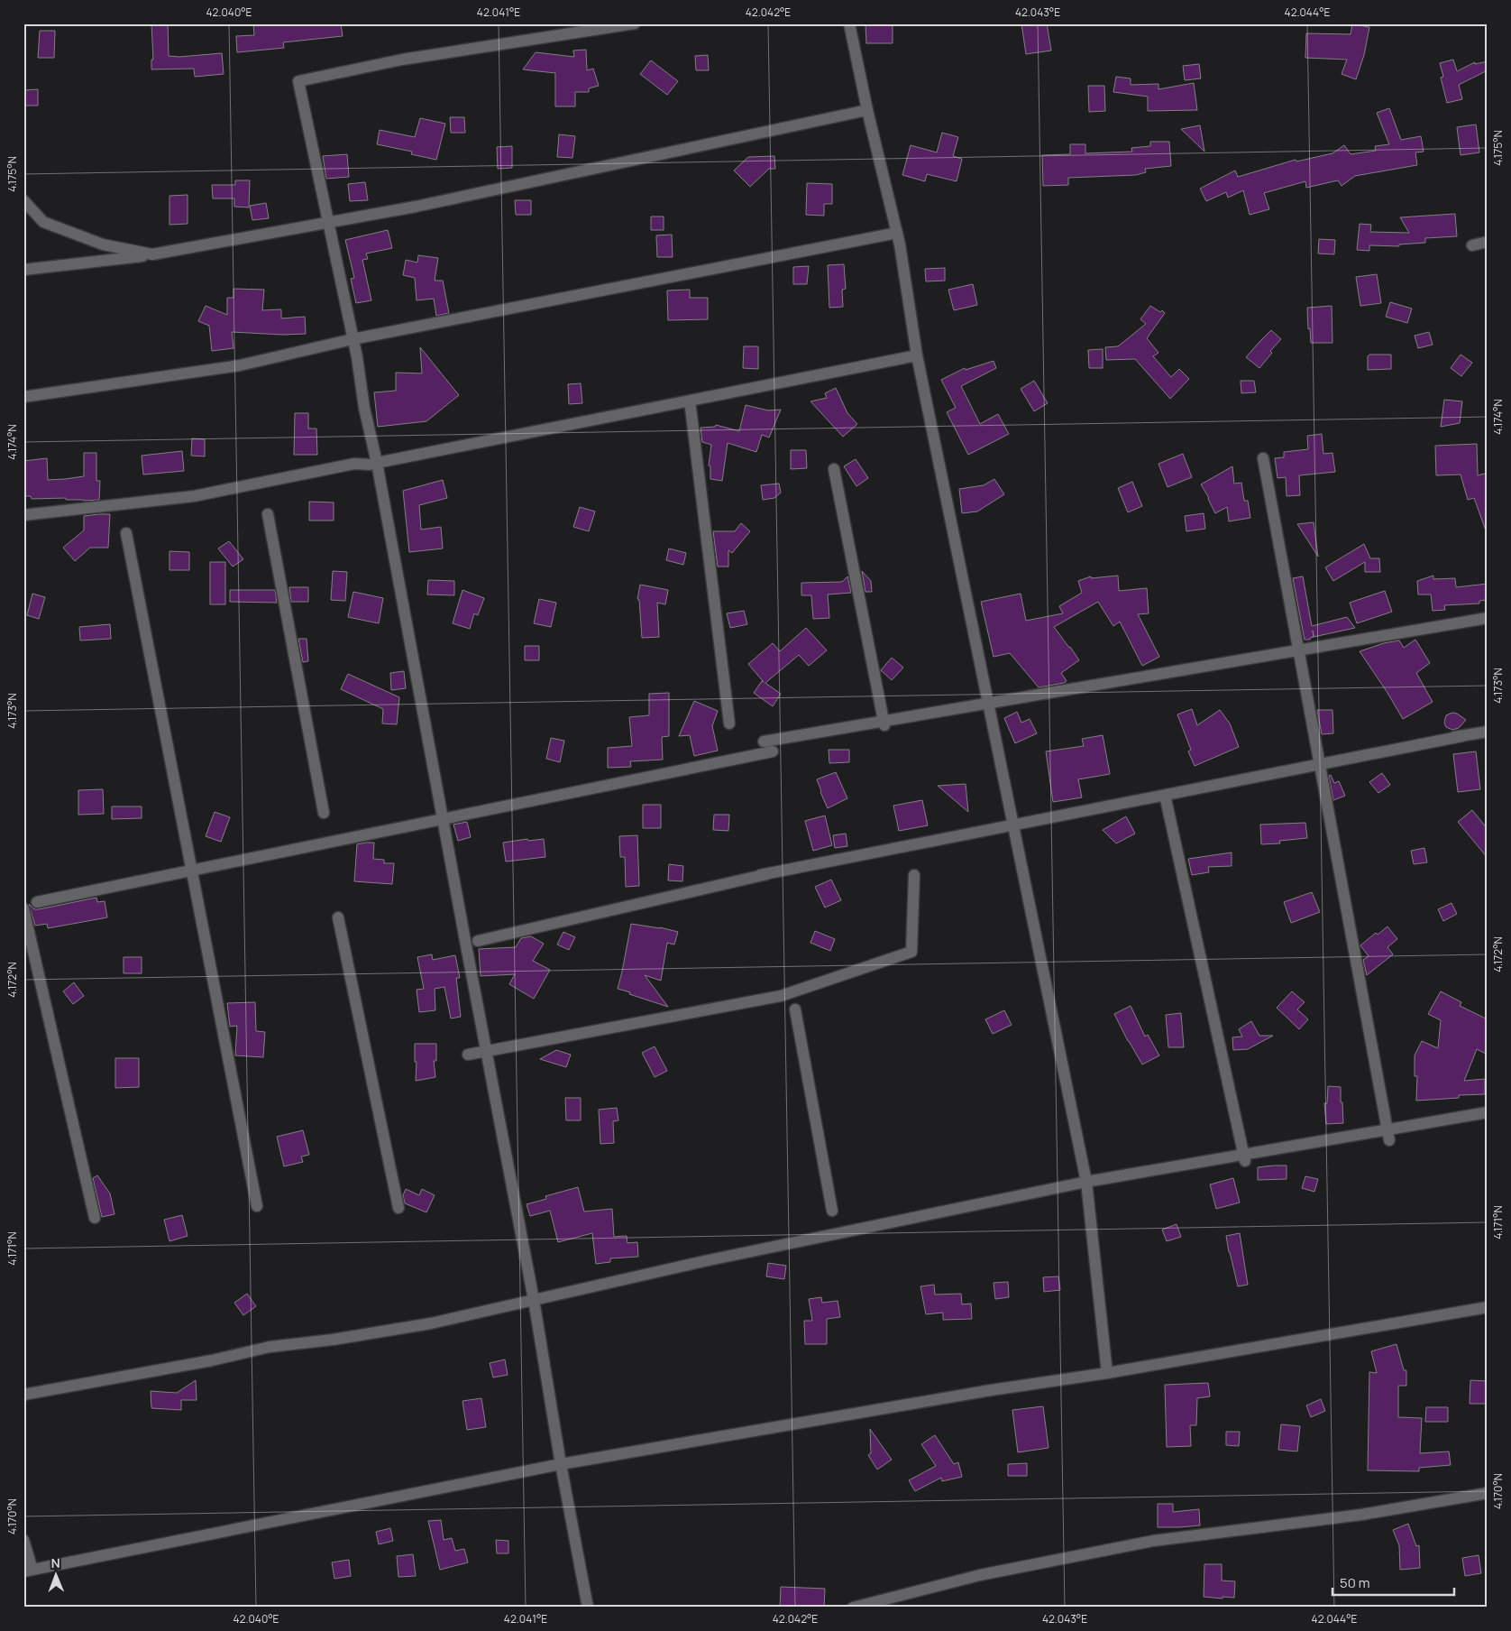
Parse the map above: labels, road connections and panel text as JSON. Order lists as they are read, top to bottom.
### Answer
{
  "scale_bar": "50 m",
  "north": "top",
  "coordinates": [
    "42.040°E",
    "42.041°E",
    "42.042°E",
    "42.043°E",
    "42.044°E",
    "4.175°N",
    "4.174°N",
    "4.173°N",
    "4.172°N",
    "4.171°N",
    "4.170°N"
  ]
}
